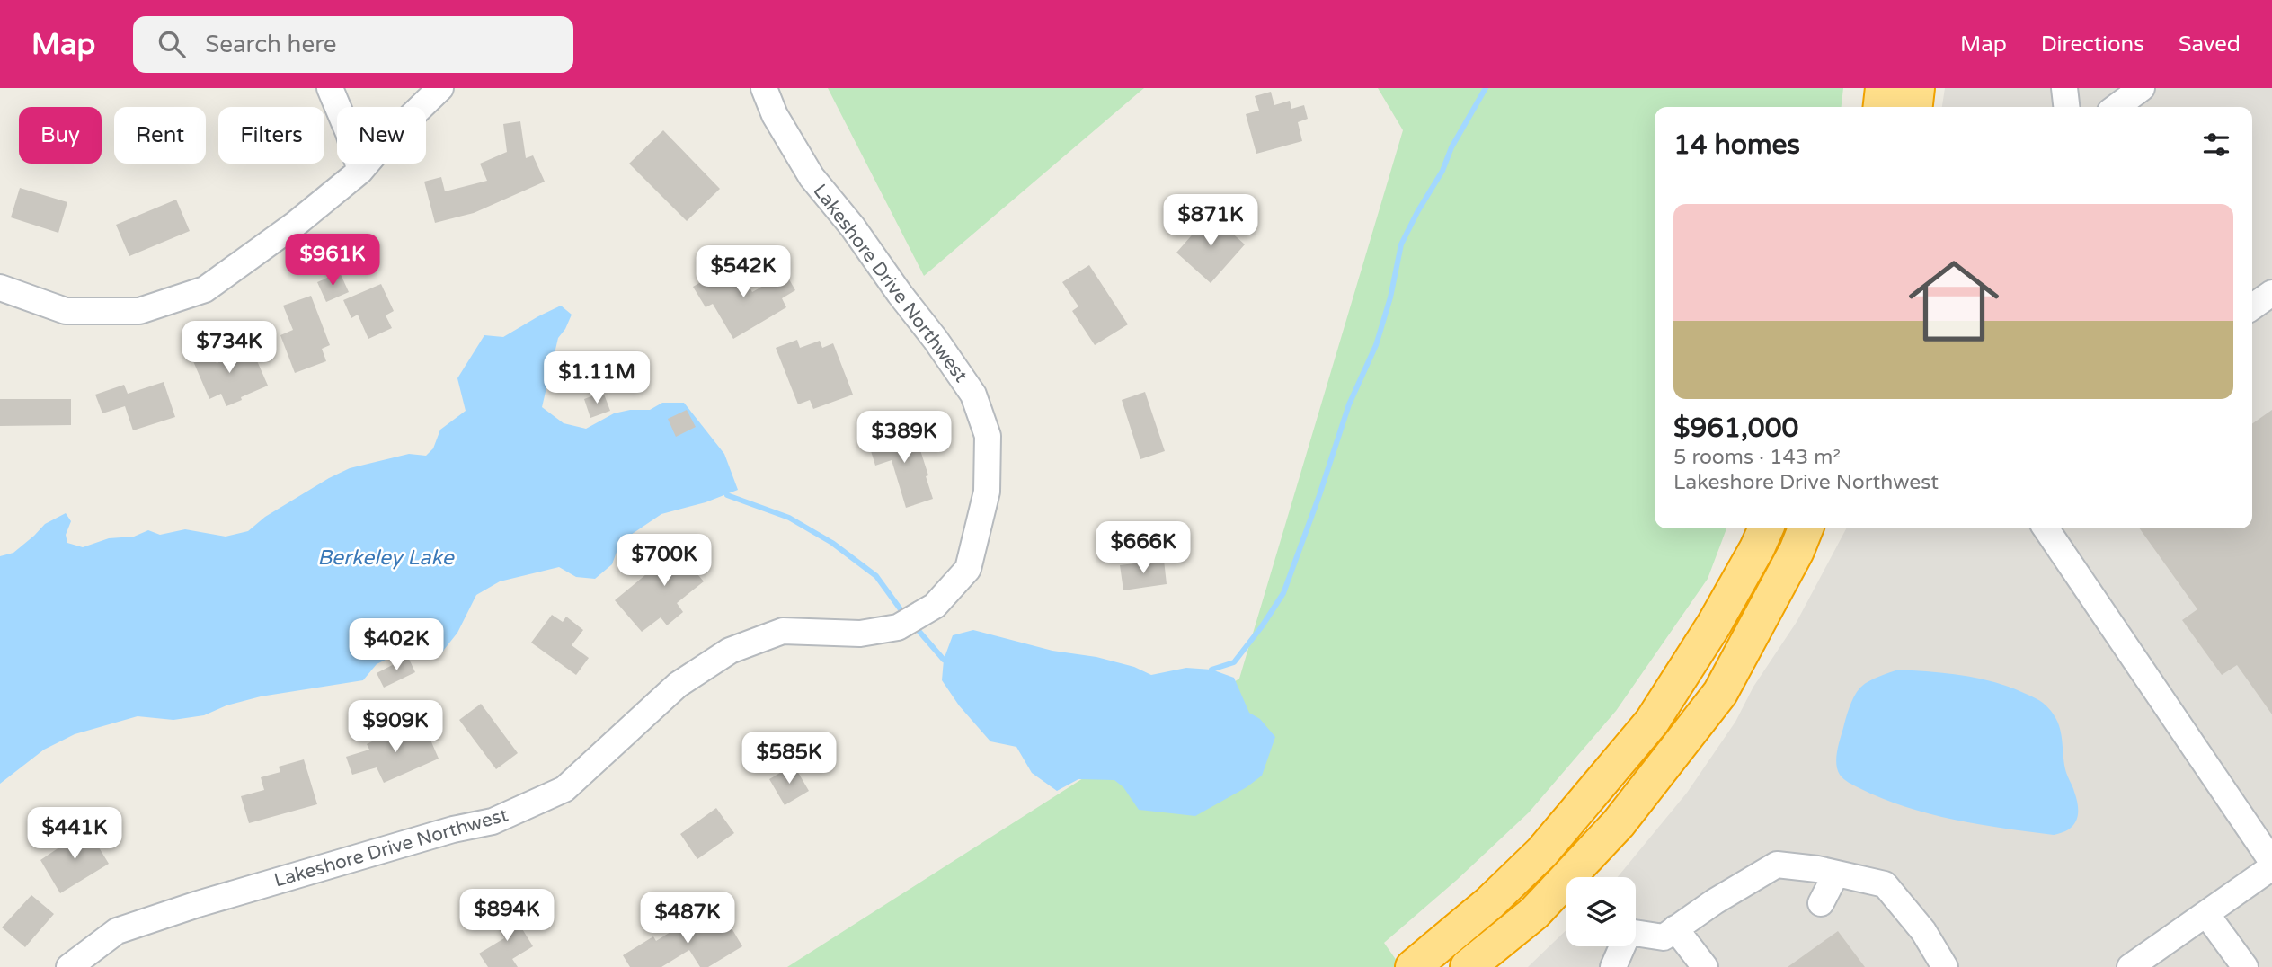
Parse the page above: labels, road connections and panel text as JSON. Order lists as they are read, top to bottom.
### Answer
{
  "streets": {
    "street": ["Lakeshore Drive Northwest"]
  },
  "water": ["Berkeley Lake"],
  "page": {
    "header": "Map",
    "search": "Search here",
    "nav": ["Map", "Directions", "Saved"],
    "chip": [
      "Buy",
      "Rent",
      "Filters",
      "New"
    ],
    "heading": "14 homes",
    "list": [
      {
        "name": "$961,000",
        "note": "5 rooms · 143 m² · Lakeshore Drive Northwest"
      }
    ],
    "price": [
      "$871K",
      "$961K",
      "$542K",
      "$734K",
      "$1.11M",
      "$389K",
      "$666K",
      "$700K",
      "$402K",
      "$909K",
      "$585K",
      "$441K",
      "$894K",
      "$487K"
    ]
  }
}
